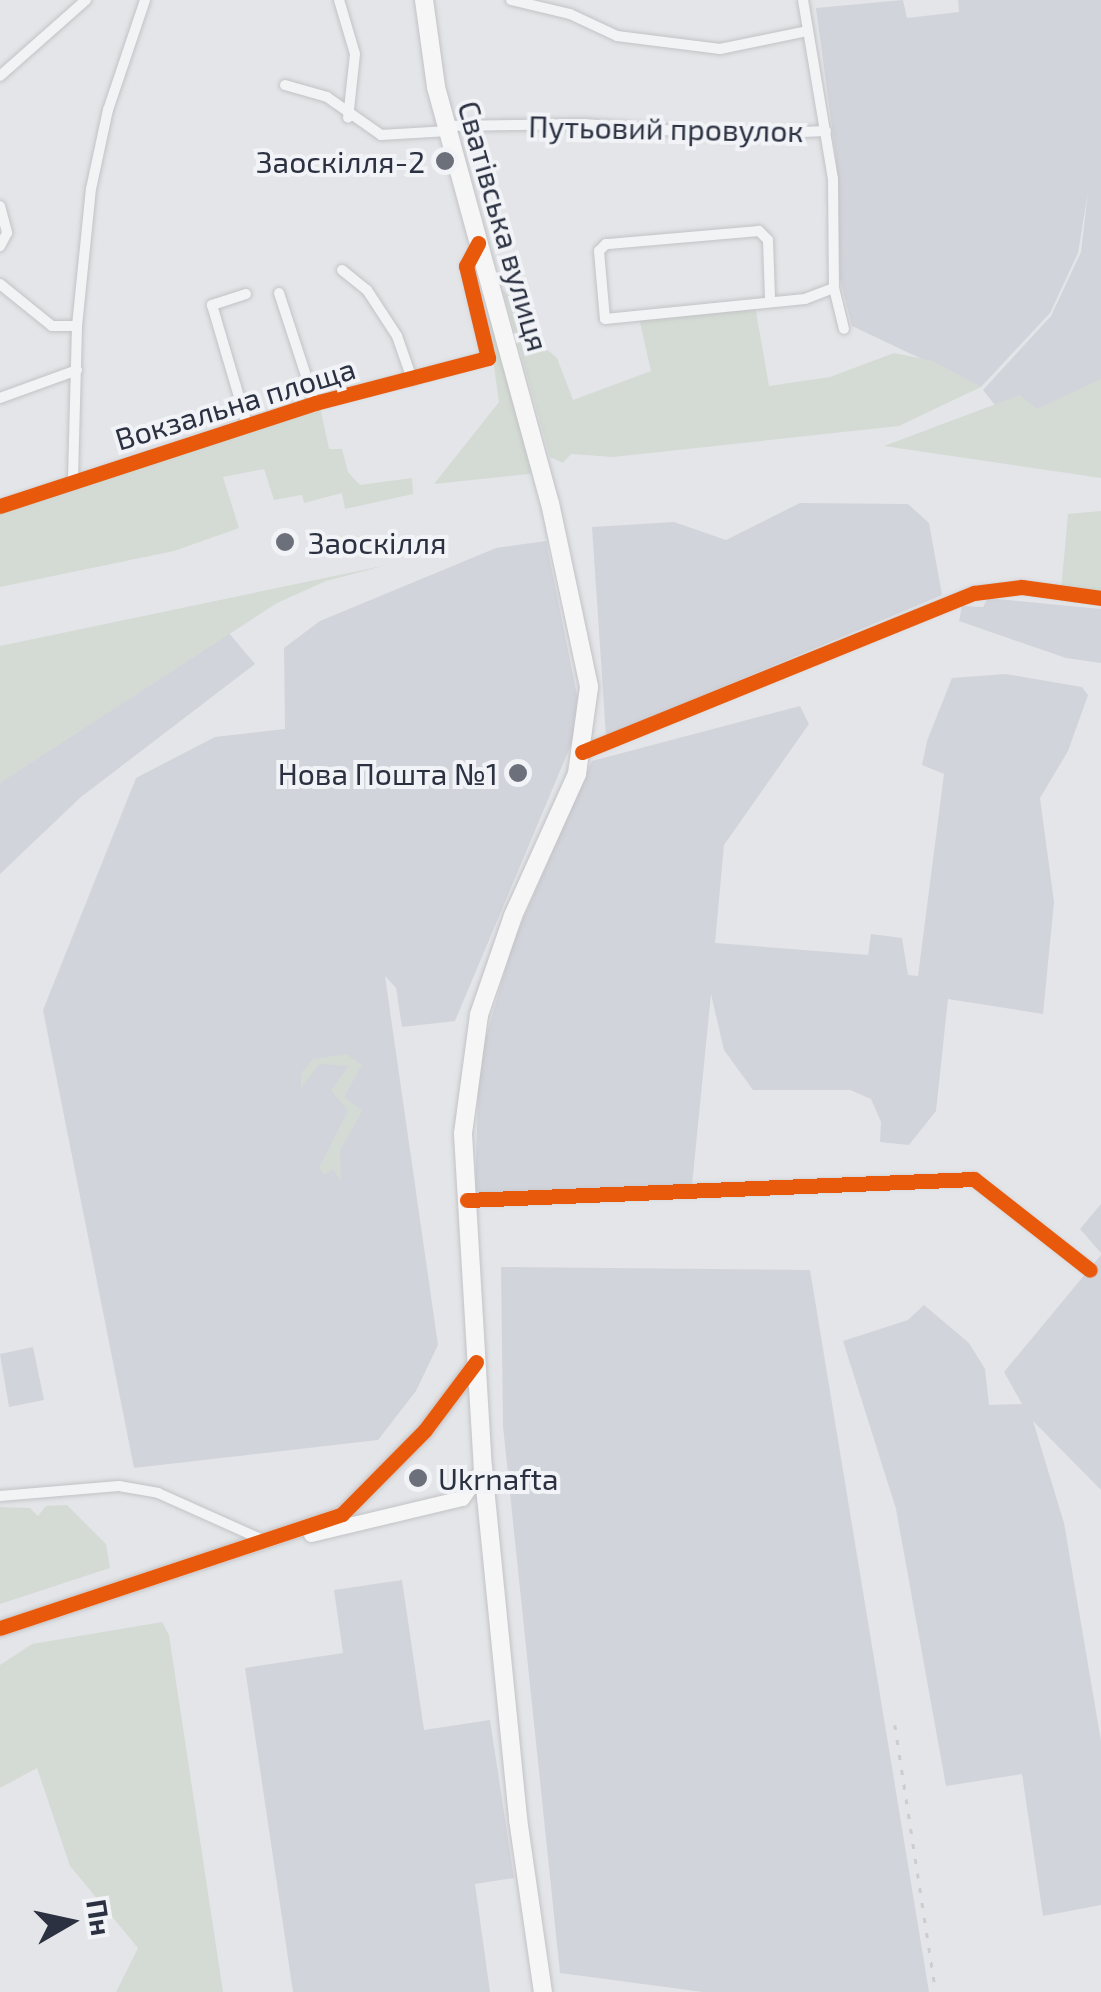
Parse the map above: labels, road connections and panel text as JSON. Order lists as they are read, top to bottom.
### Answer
{
  "streets": {
    "main road": ["Сватівська вулиця"],
    "street": ["Путьовий провулок", "Вокзальна площа"]
  },
  "crossings": [
    ["Путьовий провулок", "Сватівська вулиця"],
    ["Сватівська вулиця", "Вокзальна площа"]
  ],
  "places": [
    "Заоскілля-2",
    "Заоскiлля",
    "Нова Пошта №1",
    "Ukrnafta"
  ],
  "north": "right"
}
